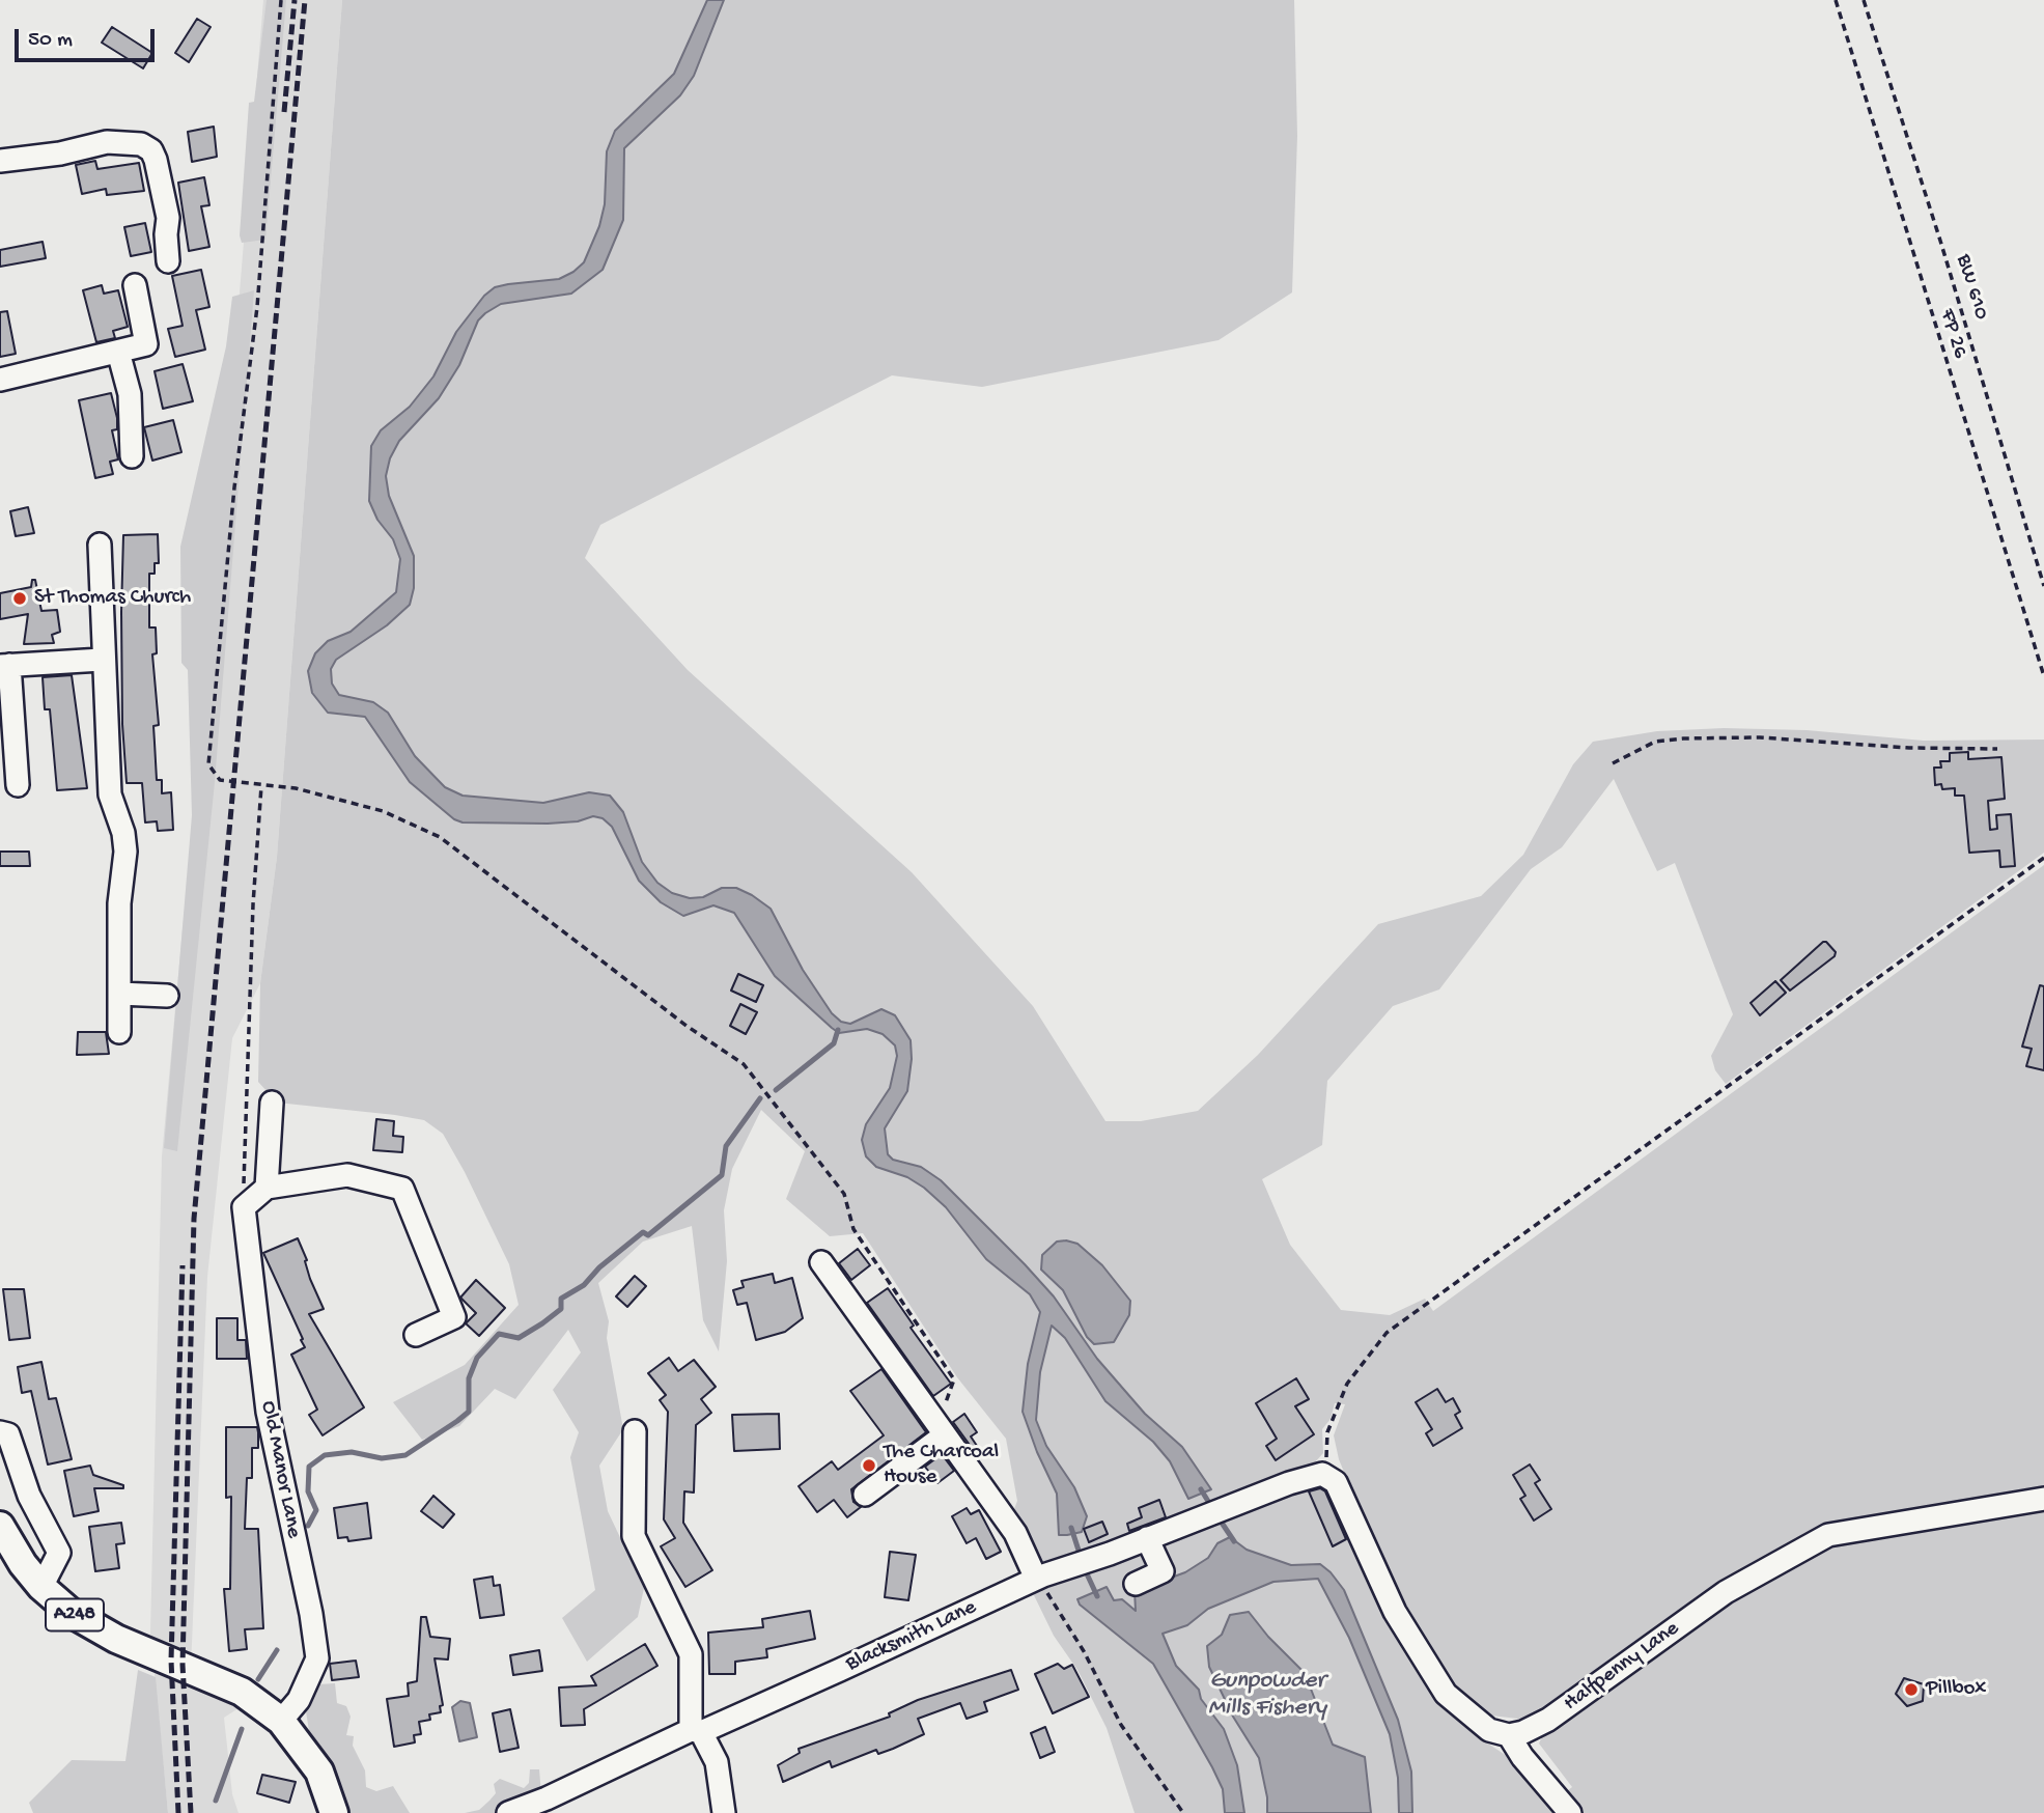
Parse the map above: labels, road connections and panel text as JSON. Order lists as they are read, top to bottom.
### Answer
{
  "streets": {
    "main road": ["A248"],
    "street": ["Old Manor Lane", "Blacksmith Lane", "Halfpenny Lane"],
    "path": ["BW 610", "FP 26"]
  },
  "crossings": [
    ["Old Manor Lane", "A248"],
    ["Blacksmith Lane", "Halfpenny Lane"]
  ],
  "water": ["Gunpowder Mills Fishery"],
  "places": ["St Thomas Church", "The Charcoal House", "Pillbox"],
  "scale_bar": "50 m"
}
